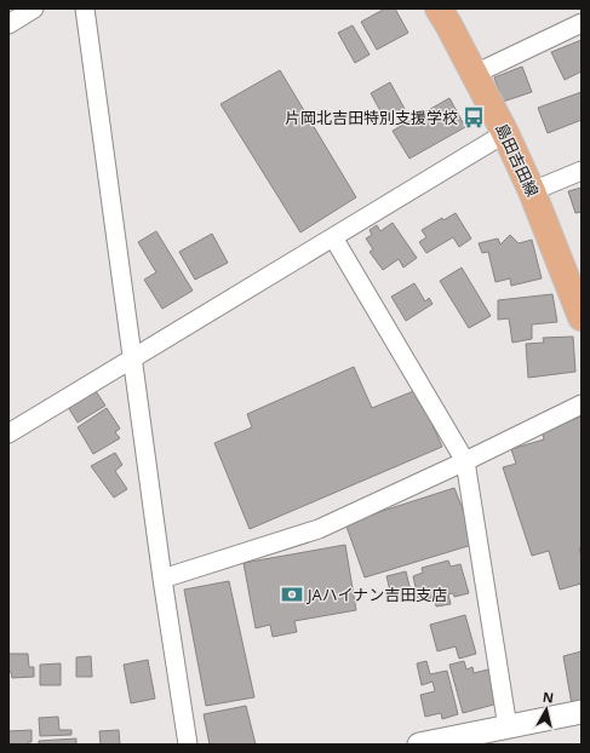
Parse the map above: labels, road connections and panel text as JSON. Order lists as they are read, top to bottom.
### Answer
{
  "streets": {
    "main road": ["島田吉田線"]
  },
  "places": {
    "bus stop": ["片岡北吉田特別支援学校"],
    "bank": ["JAハイナン吉田支店"]
  },
  "north": "top"
}
